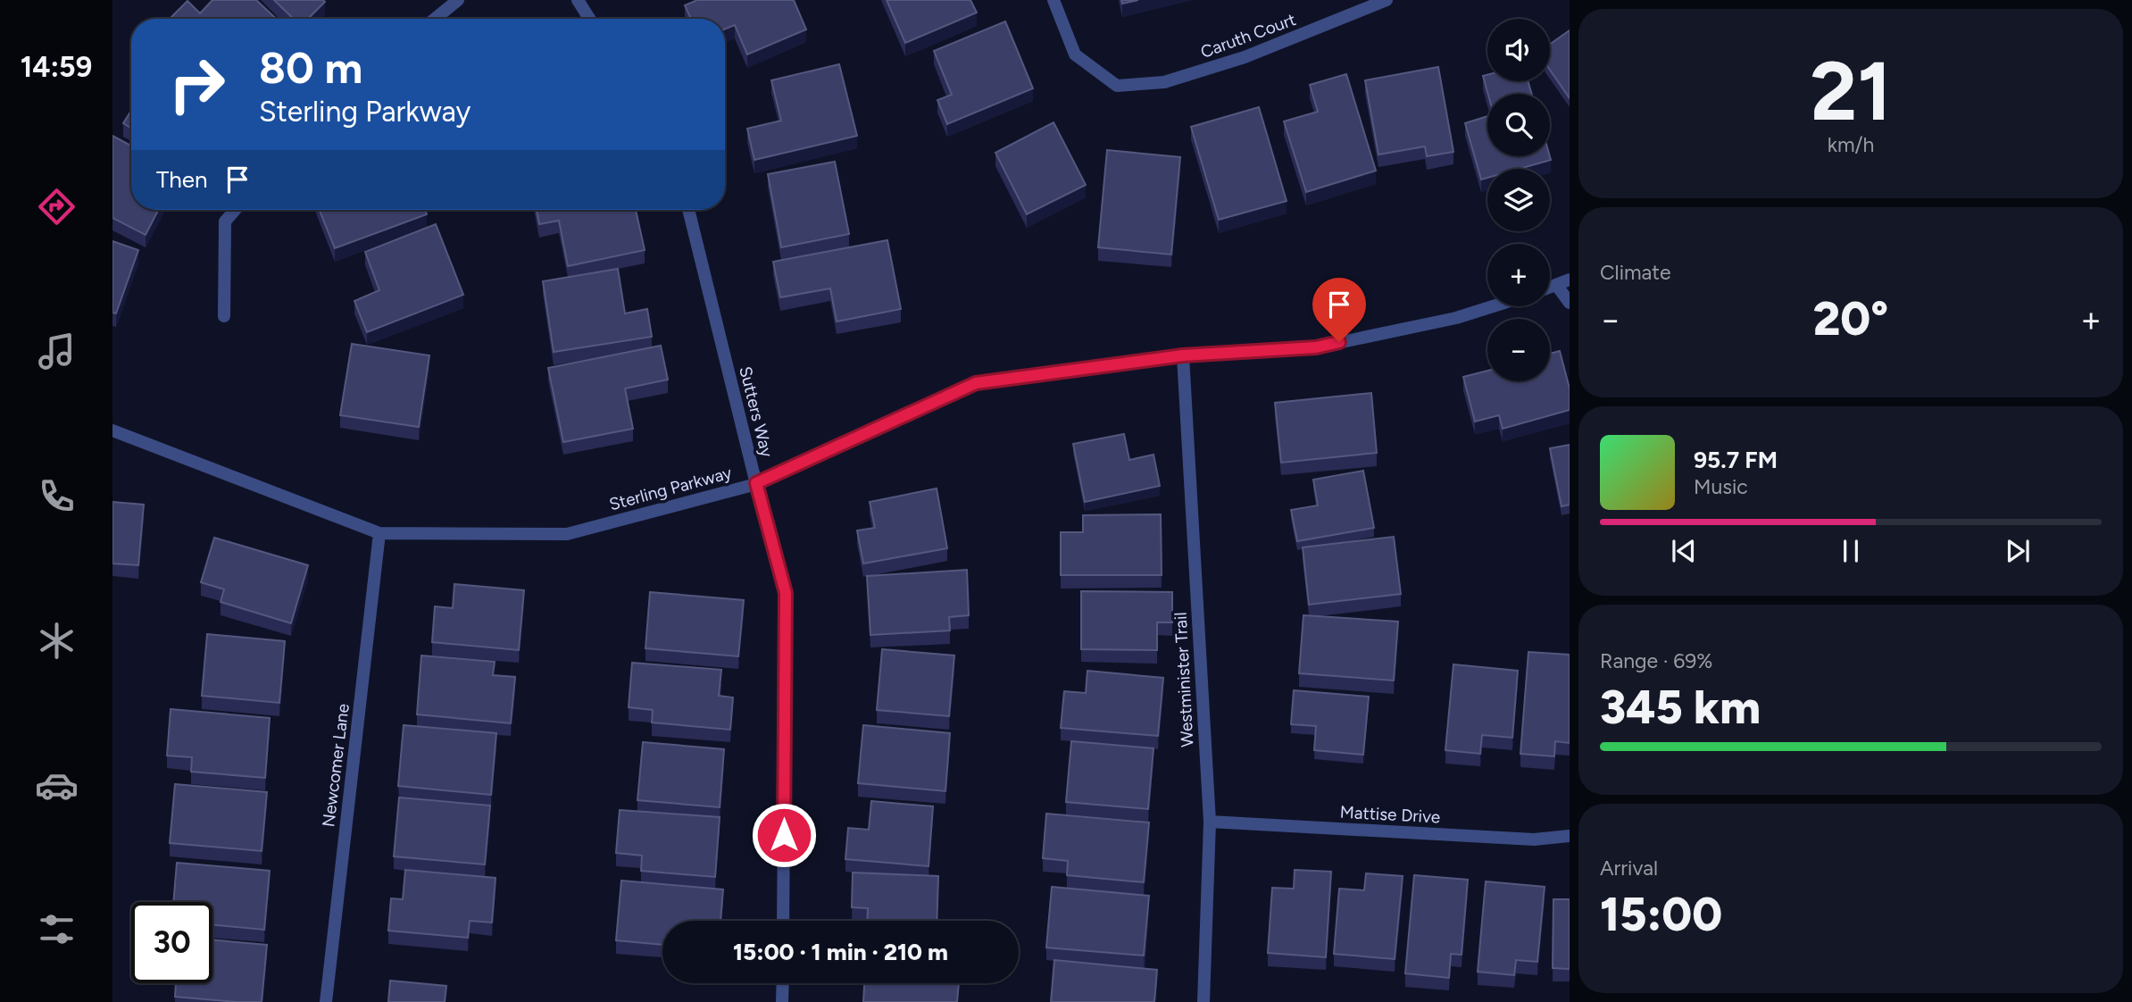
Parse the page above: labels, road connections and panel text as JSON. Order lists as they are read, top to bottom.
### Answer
{
  "streets": {
    "street": [
      "Caruth Court",
      "Sutters Way",
      "Sterling Parkway",
      "Westminister Trail",
      "Newcomer Lane",
      "Mattise Drive"
    ]
  },
  "crossings": [
    ["Sutters Way", "Sterling Parkway"],
    ["Sterling Parkway", "Westminister Trail"],
    ["Sterling Parkway", "Newcomer Lane"],
    ["Westminister Trail", "Mattise Drive"]
  ],
  "page": {
    "tabs": "14:59",
    "tile": [
      ["21", "km/h"],
      "Climate",
      ["Range · 69%", "345 km"],
      ["Arrival", "15:00"]
    ],
    "map_buttons": ["+", "−"],
    "turn": ["80 m", "Sterling Parkway"],
    "then": "Then",
    "heat": ["−", "20°", "+"],
    "song": ["95.7 FM", "Music"],
    "limit": "30",
    "trip": "15:00 · 1 min · 210 m"
  }
}
